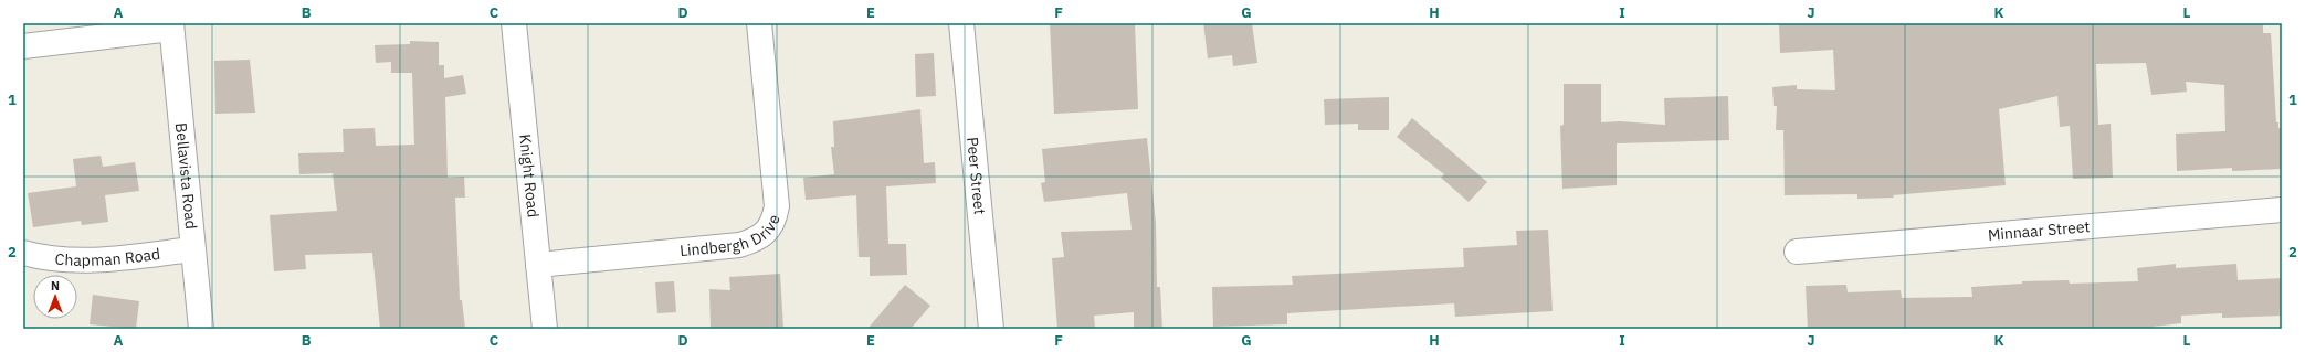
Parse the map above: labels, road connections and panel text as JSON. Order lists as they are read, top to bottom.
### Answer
{
  "streets": {
    "street": [
      "Knight Road",
      "Bellavista Road",
      "Peer Street",
      "Lindbergh Drive",
      "Minnaar Street",
      "Chapman Road"
    ]
  },
  "crossings": [
    ["Knight Road", "Lindbergh Drive"],
    ["Bellavista Road", "Chapman Road"]
  ],
  "north": "top",
  "grid": {
    "columns": [
      "A",
      "B",
      "C",
      "D",
      "E",
      "F",
      "G",
      "H",
      "I",
      "J",
      "K",
      "L"
    ],
    "rows": ["1", "2"]
  }
}
